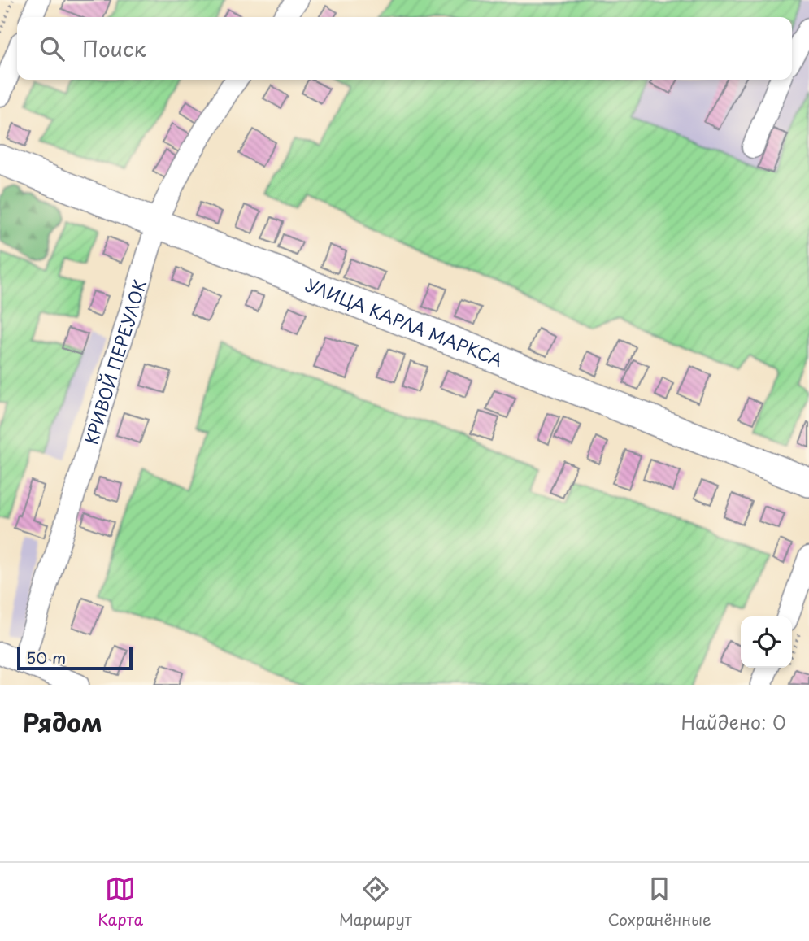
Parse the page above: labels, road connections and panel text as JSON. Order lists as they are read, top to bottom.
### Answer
{
  "streets": {
    "main road": ["УЛИЦА КАРЛА МАРКСА"],
    "street": ["КРИВОЙ ПЕРЕУЛОК"]
  },
  "crossings": [
    ["УЛИЦА КАРЛА МАРКСА", "КРИВОЙ ПЕРЕУЛОК"]
  ],
  "scale_bar": "50 m",
  "page": {
    "search": "Поиск",
    "scale": "50 m",
    "heading": ["Рядом", "Найдено: 0"],
    "nav": ["Карта", "Маршрут", "Сохранённые"]
  }
}
